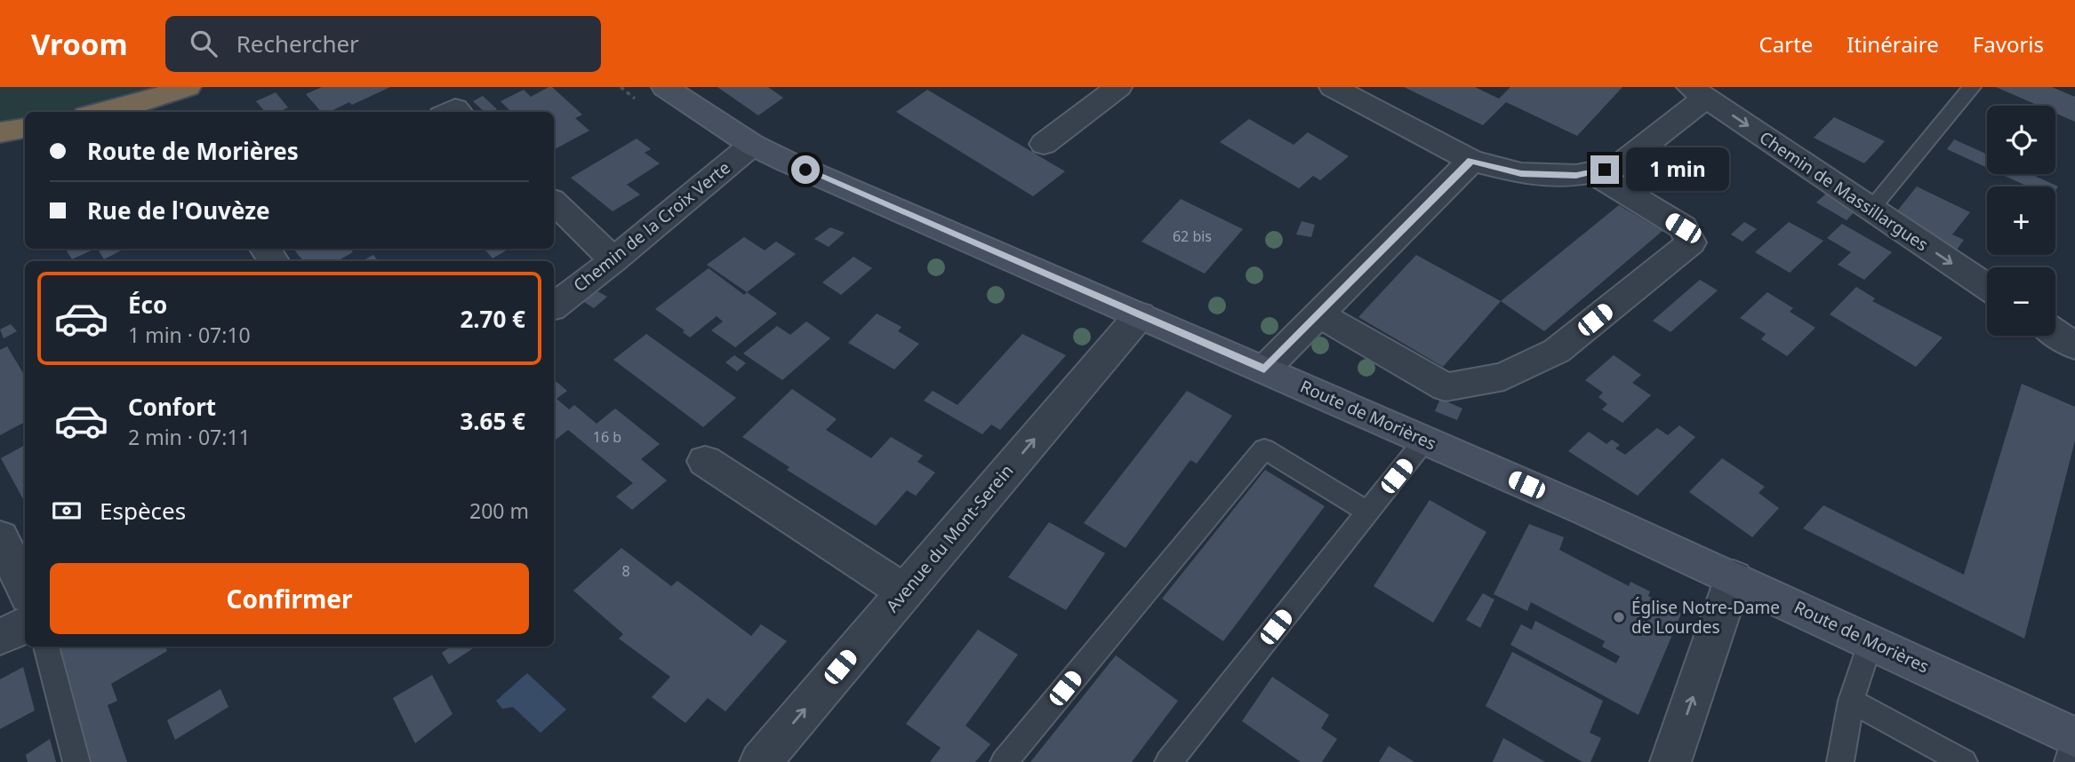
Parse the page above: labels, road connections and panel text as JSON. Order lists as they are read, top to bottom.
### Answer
{
  "streets": {
    "main road": ["Route de Morières"],
    "street": ["Chemin de Massillargues", "Chemin de la Croix Verte", "Avenue du Mont-Serein"]
  },
  "crossings": [
    ["Chemin de la Croix Verte", "Route de Morières"],
    ["Route de Morières", "Avenue du Mont-Serein"]
  ],
  "one_way": ["Chemin de Massillargues", "Avenue du Mont-Serein"],
  "places": ["Église Notre-Dame de Lourdes"],
  "house_numbers": ["62 bis", "16 b", "8"],
  "page": {
    "header": "Vroom",
    "search": "Rechercher",
    "nav": ["Carte", "Itinéraire", "Favoris"],
    "map_buttons": ["+", "−"],
    "banner": ["Route de Morières", "Rue de l'Ouvèze"],
    "bubble": "1 min",
    "list": [
      {
        "name": "Éco",
        "note": "1 min · 07:10",
        "value": "2.70 €"
      },
      {
        "name": "Confort",
        "note": "2 min · 07:11",
        "value": "3.65 €"
      }
    ],
    "pay": ["Espèces", "200 m"],
    "buttons": "Confirmer"
  }
}
